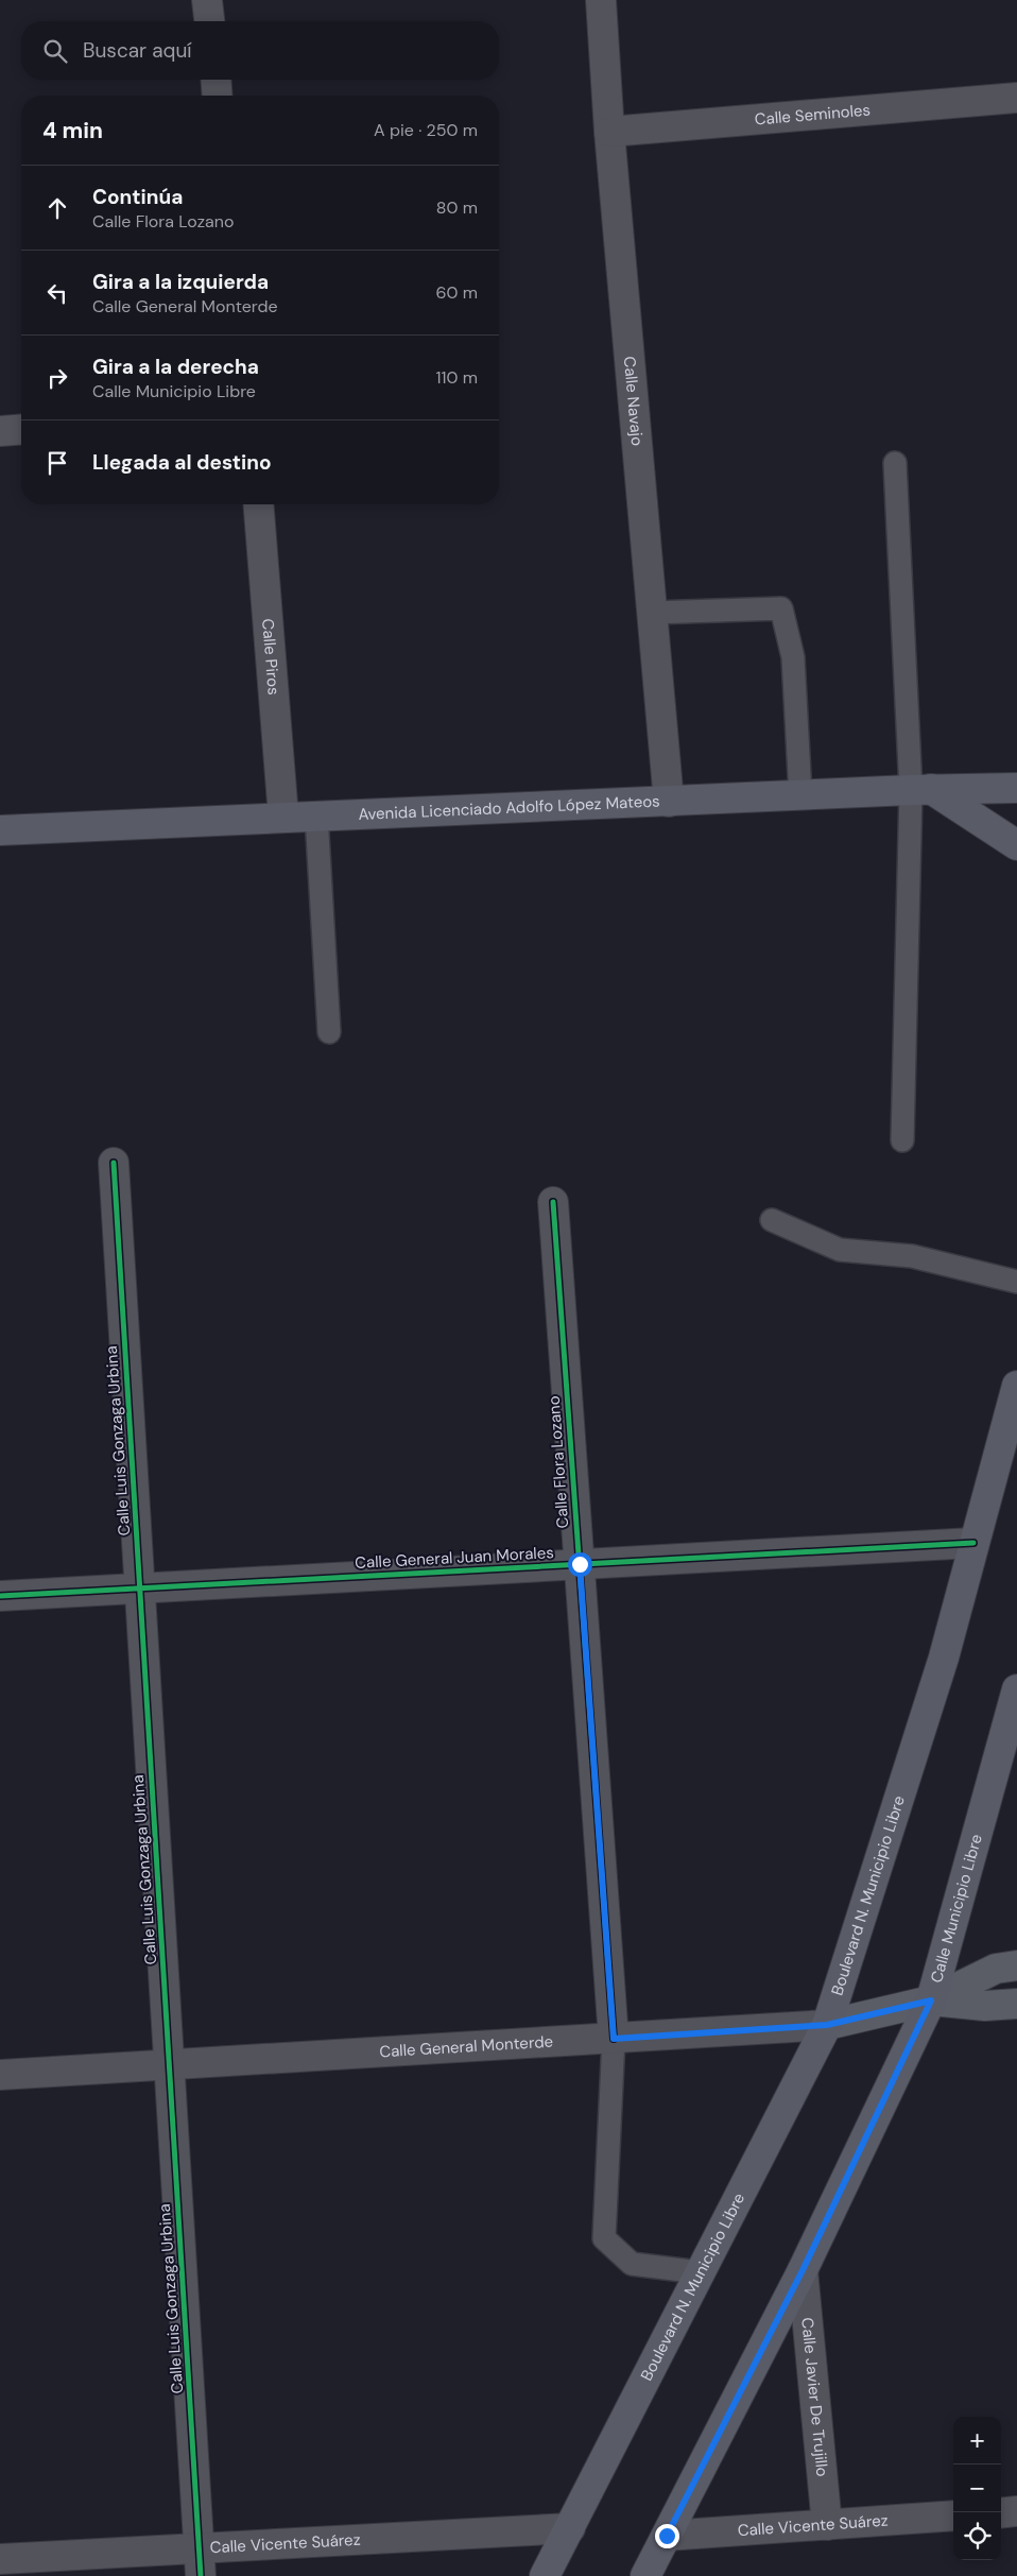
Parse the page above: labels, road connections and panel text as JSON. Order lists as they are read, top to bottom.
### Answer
{
  "streets": {
    "main road": [
      "Avenida Licenciado Adolfo López Mateos",
      "Boulevard N. Municipio Libre",
      "Calle Municipio Libre",
      "Calle General Monterde"
    ],
    "street": [
      "Calle Seminoles",
      "Calle Navajo",
      "Calle Piros",
      "Calle Luis Gonzaga Urbina",
      "Calle Flora Lozano",
      "Calle General Juan Morales",
      "Calle Javier De Trujillo",
      "Calle Vicente Suárez"
    ]
  },
  "crossings": [
    ["Calle Seminoles", "Calle Navajo"],
    ["Calle Navajo", "Avenida Licenciado Adolfo López Mateos"],
    ["Calle Piros", "Avenida Licenciado Adolfo López Mateos"],
    ["Calle Luis Gonzaga Urbina", "Calle General Juan Morales"],
    ["Calle Luis Gonzaga Urbina", "Calle General Monterde"],
    ["Calle Luis Gonzaga Urbina", "Calle Vicente Suárez"],
    ["Calle Flora Lozano", "Calle General Juan Morales"],
    ["Calle Flora Lozano", "Calle General Monterde"],
    ["Calle General Juan Morales", "Boulevard N. Municipio Libre"],
    ["Boulevard N. Municipio Libre", "Calle General Monterde"],
    ["Boulevard N. Municipio Libre", "Calle Vicente Suárez"],
    ["Calle Municipio Libre", "Calle General Monterde"],
    ["Calle Municipio Libre", "Calle Javier De Trujillo"],
    ["Calle Municipio Libre", "Calle Vicente Suárez"],
    ["Calle Javier De Trujillo", "Calle Vicente Suárez"]
  ],
  "page": {
    "search": "Buscar aquí",
    "heading": ["4 min", "A pie · 250 m"],
    "list": [
      ["Continúa", "Calle Flora Lozano", "80 m"],
      ["Gira a la izquierda", "Calle General Monterde", "60 m"],
      ["Gira a la derecha", "Calle Municipio Libre", "110 m"],
      "Llegada al destino"
    ],
    "map_buttons": ["+", "−"]
  }
}
